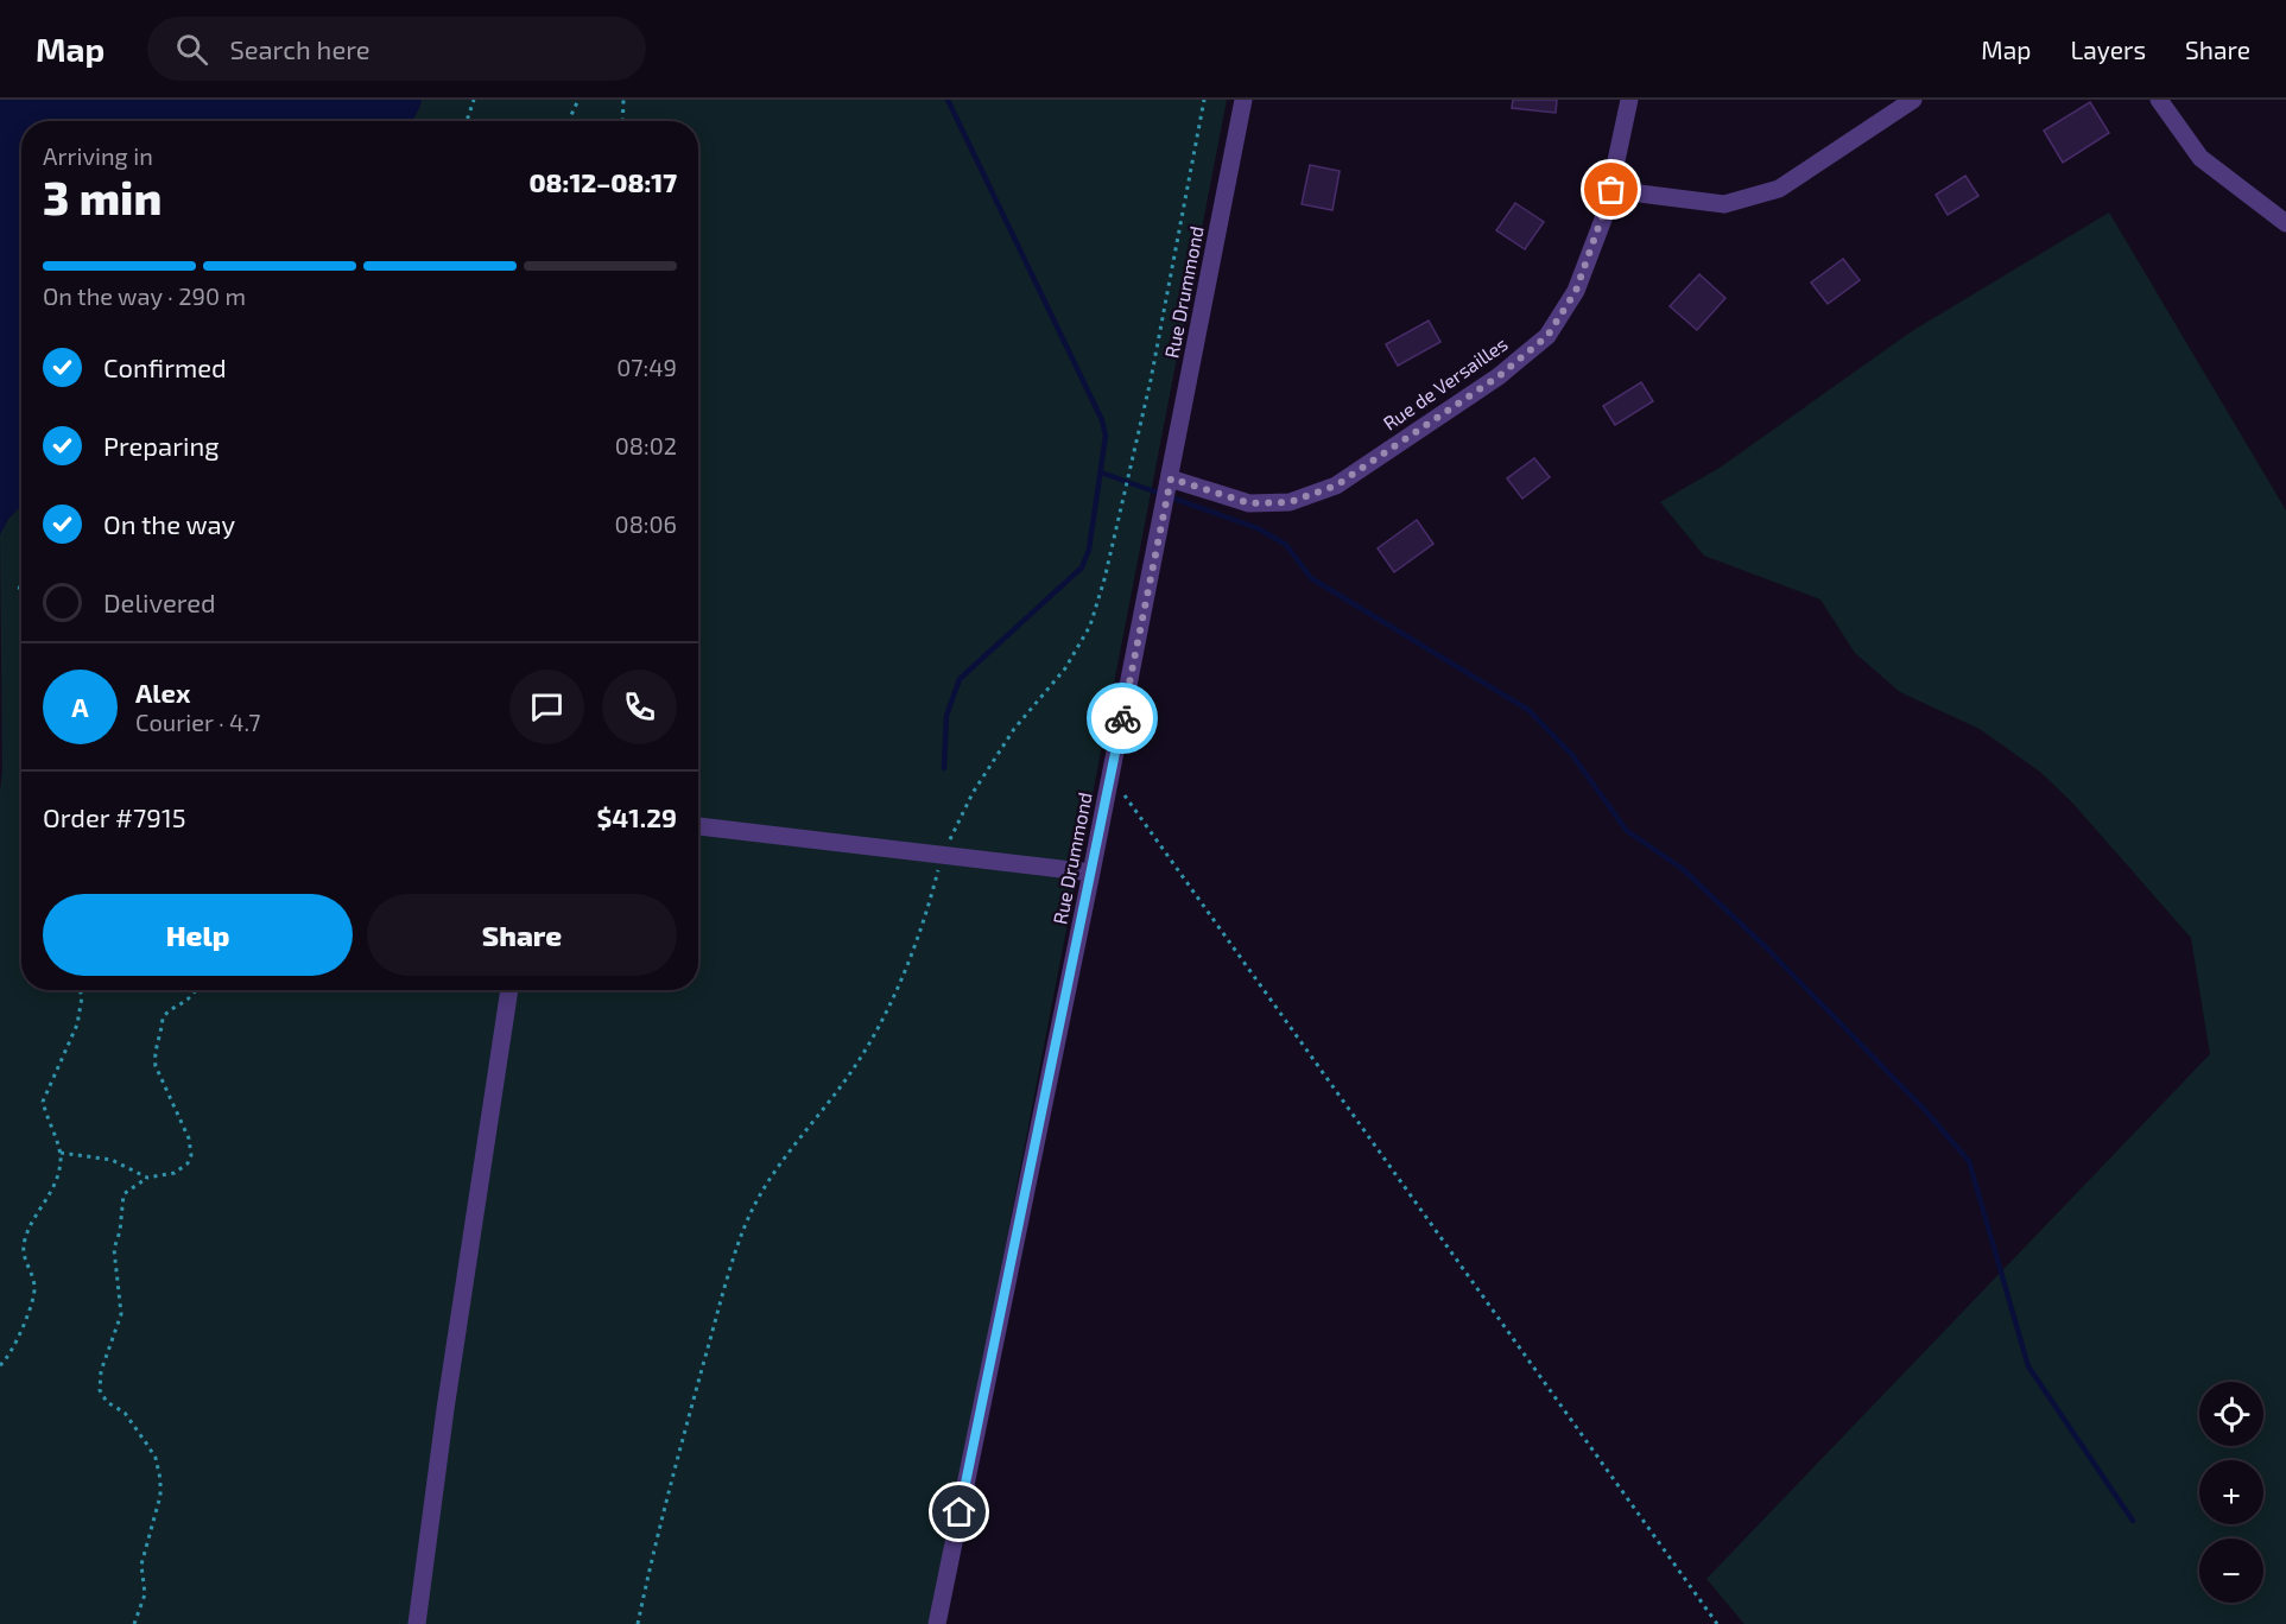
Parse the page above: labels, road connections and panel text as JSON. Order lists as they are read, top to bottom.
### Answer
{
  "streets": {
    "street": ["Rue Drummond", "Rue de Versailles"]
  },
  "crossings": [
    ["Rue Drummond", "Rue de Versailles"]
  ],
  "page": {
    "header": "Map",
    "search": "Search here",
    "nav": ["Map", "Layers", "Share"],
    "heading": ["3 min", "Arriving in", "08:12–08:17"],
    "panel": [
      "Alex",
      "Courier · 4.7",
      "Order #7915",
      "$41.29"
    ],
    "bar": "On the way · 290 m",
    "list": [
      ["Confirmed", "07:49"],
      ["Preparing", "08:02"],
      ["On the way", "08:06"],
      "Delivered"
    ],
    "round": "A",
    "buttons": ["Help", "Share"],
    "map_buttons": ["+", "−"]
  }
}
